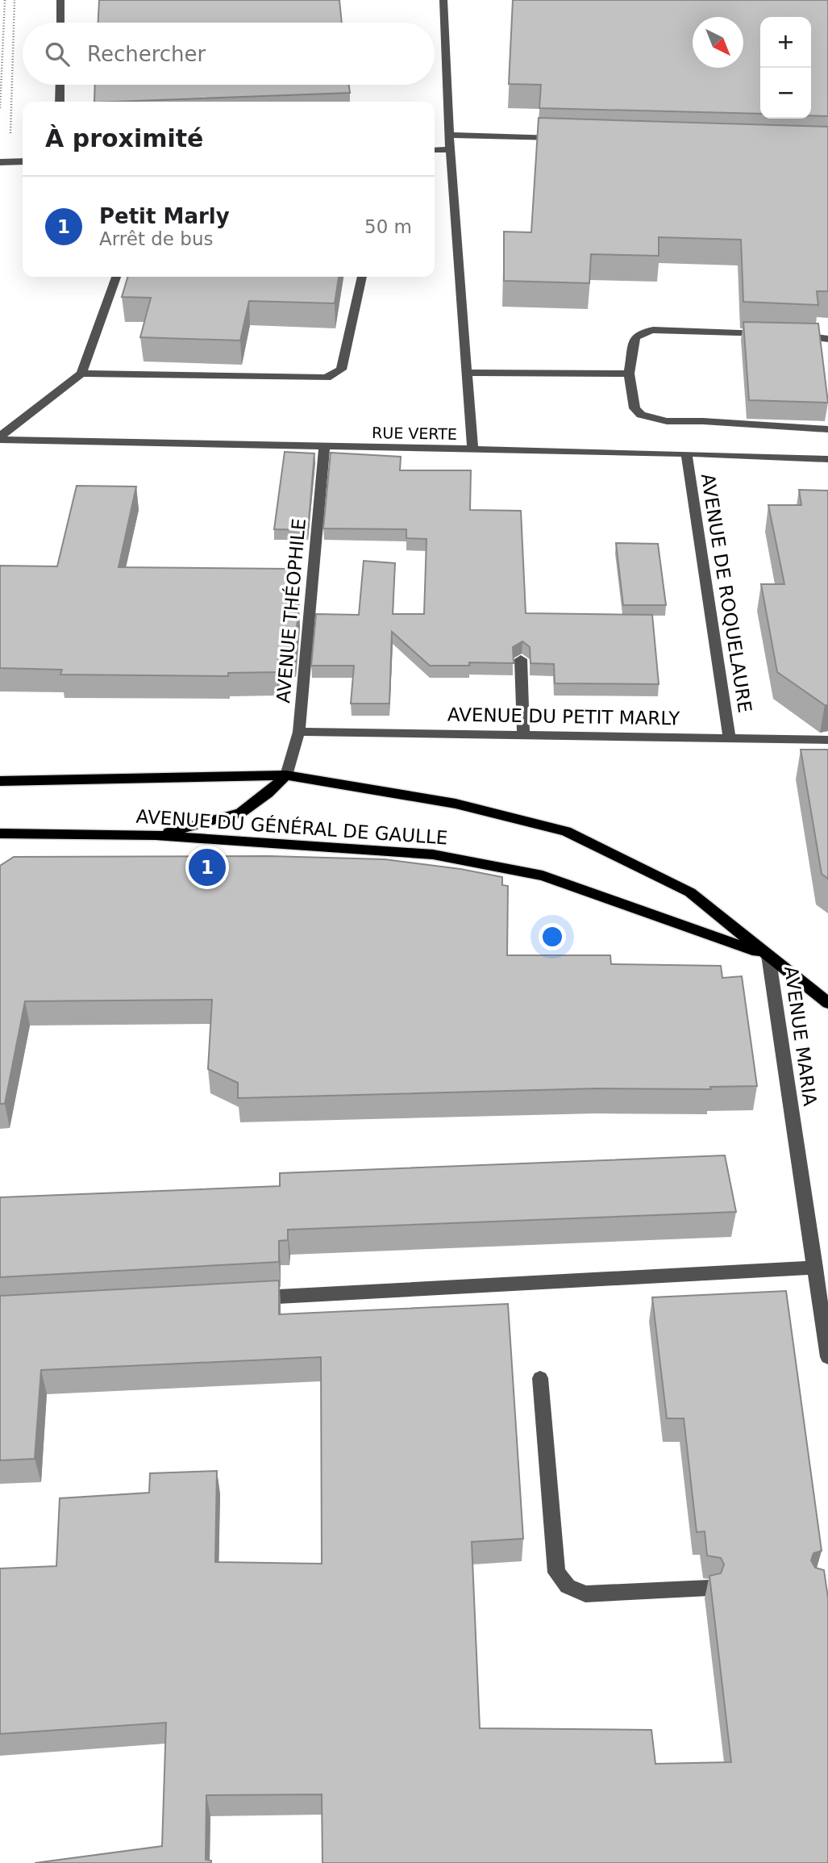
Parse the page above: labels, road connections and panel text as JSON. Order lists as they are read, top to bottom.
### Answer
{
  "streets": {
    "main road": ["AVENUE DU GÉNÉRAL DE GAULLE"],
    "street": [
      "RUE VERTE",
      "AVENUE DE ROQUELAURE",
      "AVENUE THÉOPHILE",
      "AVENUE DU PETIT MARLY",
      "AVENUE MARIA"
    ]
  },
  "crossings": [
    ["RUE VERTE", "AVENUE DE ROQUELAURE"],
    ["RUE VERTE", "AVENUE THÉOPHILE"],
    ["AVENUE DE ROQUELAURE", "AVENUE DU PETIT MARLY"],
    ["AVENUE THÉOPHILE", "AVENUE DU PETIT MARLY"],
    ["AVENUE THÉOPHILE", "AVENUE DU GÉNÉRAL DE GAULLE"],
    ["AVENUE DU GÉNÉRAL DE GAULLE", "AVENUE MARIA"]
  ],
  "north": "bottom right",
  "page": {
    "map_buttons": ["+", "−"],
    "search": "Rechercher",
    "heading": "À proximité",
    "list": [
      {
        "mark": "1",
        "name": "Petit Marly",
        "note": "Arrêt de bus",
        "value": "50 m"
      }
    ],
    "pins": "1"
  }
}
